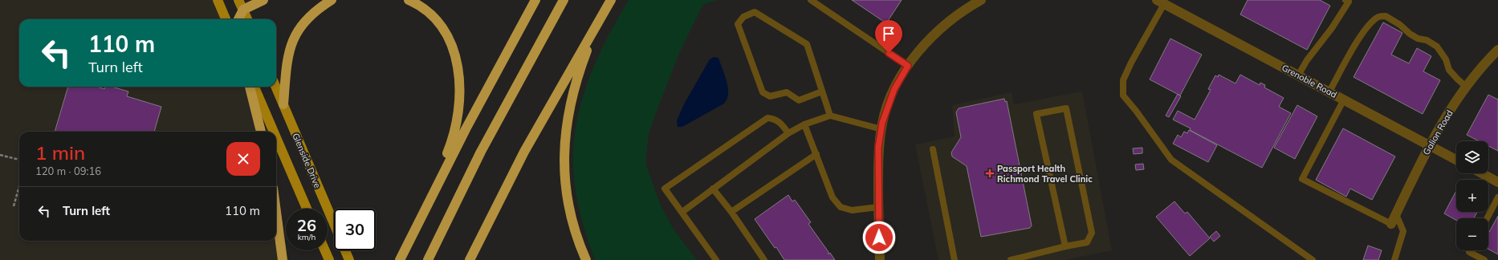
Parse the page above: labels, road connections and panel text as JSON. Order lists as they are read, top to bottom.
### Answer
{
  "streets": {
    "main road": ["Glenside Drive"],
    "street": ["Grenoble Road", "Galion Road"]
  },
  "crossings": [
    ["Grenoble Road", "Galion Road"]
  ],
  "places": {
    "health": ["Passport Health Richmond Travel Clinic"]
  },
  "page": {
    "turn": ["110 m", "Turn left"],
    "heading": ["1 min", "120 m · 09:16"],
    "map_buttons": ["+", "−"],
    "list": [
      {
        "name": "Turn left",
        "value": "110 m"
      }
    ],
    "speed": "26 km/h",
    "limit": "30"
  }
}
